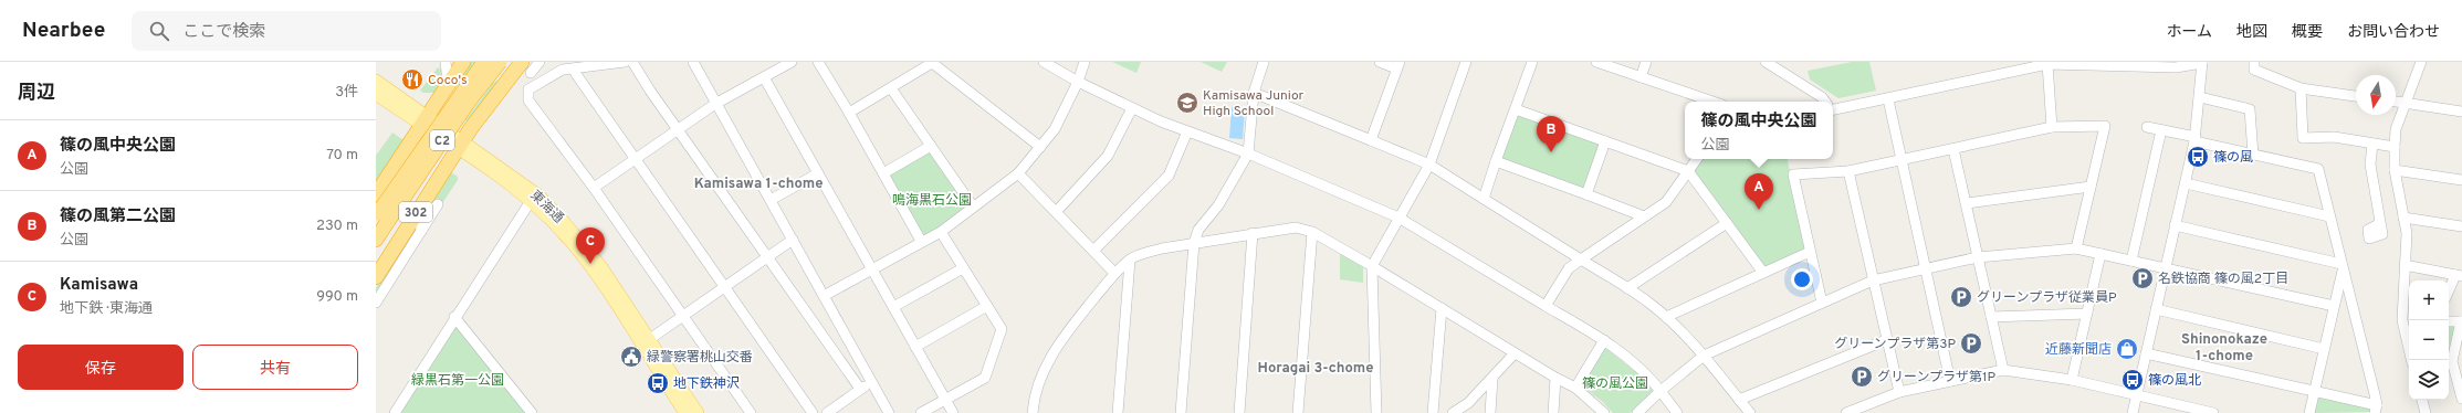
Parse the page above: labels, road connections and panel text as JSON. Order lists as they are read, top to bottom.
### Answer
{
  "streets": {
    "highway": ["C2", "302"],
    "main road": ["東海通"]
  },
  "crossings": [
    ["C2", "302"],
    ["東海通", "302"]
  ],
  "districts": ["Kamisawa 1-chome", "Shinonokaze 1-chome", "Horagai 3-chome"],
  "parks": ["鳴海黒石公園", "緑黒石第一公園", "篠の風公園"],
  "places": {
    "restaurant": ["Coco's"],
    "school or university": ["Kamisawa Junior High School"],
    "bus stop": ["篠の風", "篠の風北", "地下鉄神沢"],
    "parking": [
      "名鉄協商 篠の風2丁目",
      "グリーンプラザ従業員P",
      "グリーンプラザ第3P",
      "グリーンプラザ第1P"
    ],
    "shop": ["近藤新聞店"],
    "public building": ["緑警察署桃山交番"]
  },
  "north": "bottom",
  "page": {
    "header": "Nearbee",
    "search": "ここで検索",
    "nav": [
      "ホーム",
      "地図",
      "概要",
      "お問い合わせ"
    ],
    "heading": ["周辺", "3件"],
    "popup": ["篠の風中央公園", "公園"],
    "pins": ["B", "A", "C"],
    "list": [
      {
        "mark": "A",
        "name": "篠の風中央公園",
        "note": "公園",
        "value": "70 m"
      },
      {
        "mark": "B",
        "name": "篠の風第二公園",
        "note": "公園",
        "value": "230 m"
      },
      {
        "mark": "C",
        "name": "Kamisawa",
        "note": "地下鉄 · 東海通",
        "value": "990 m"
      }
    ],
    "map_buttons": ["+", "−"],
    "buttons": ["保存", "共有"]
  }
}
